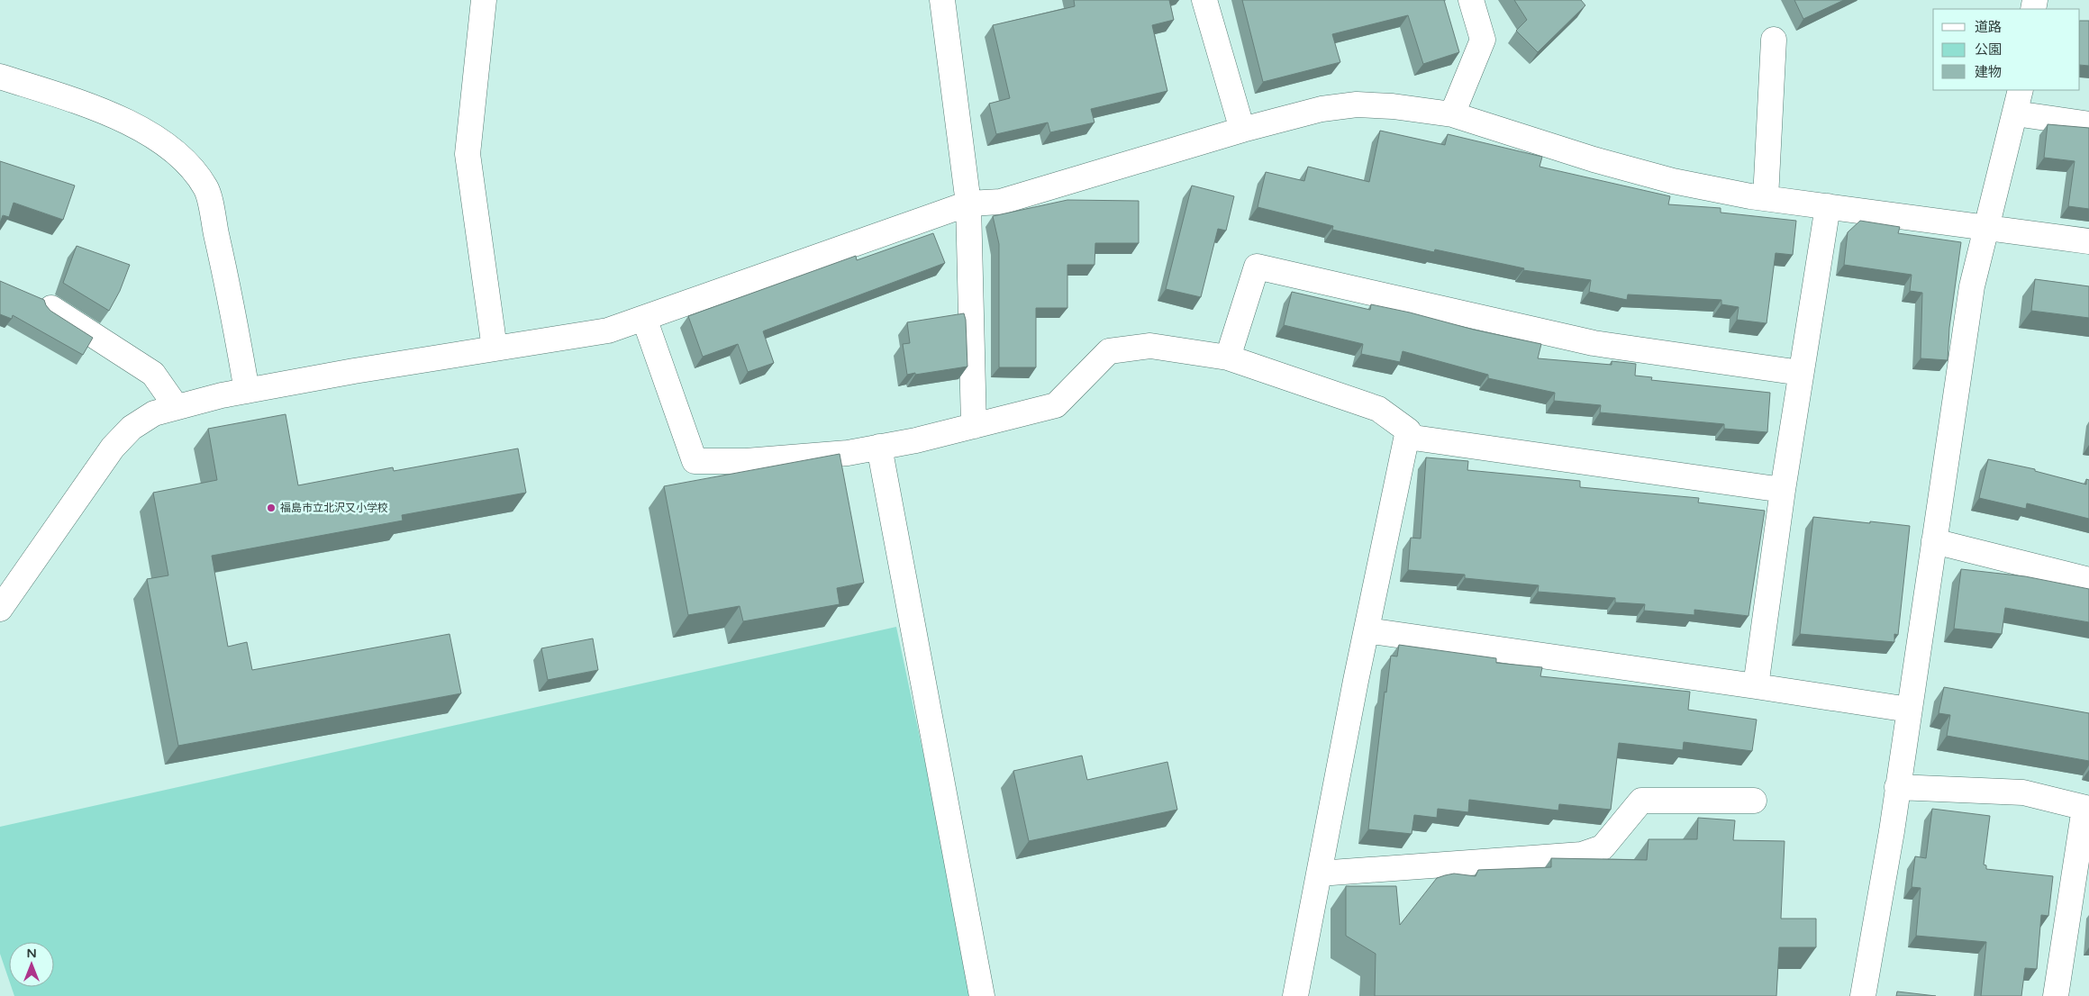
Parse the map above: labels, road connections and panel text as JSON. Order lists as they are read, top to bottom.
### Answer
{
  "places": ["福島市立北沢又小学校"],
  "legend": ["道路", "公園", "建物"],
  "north": "top"
}
